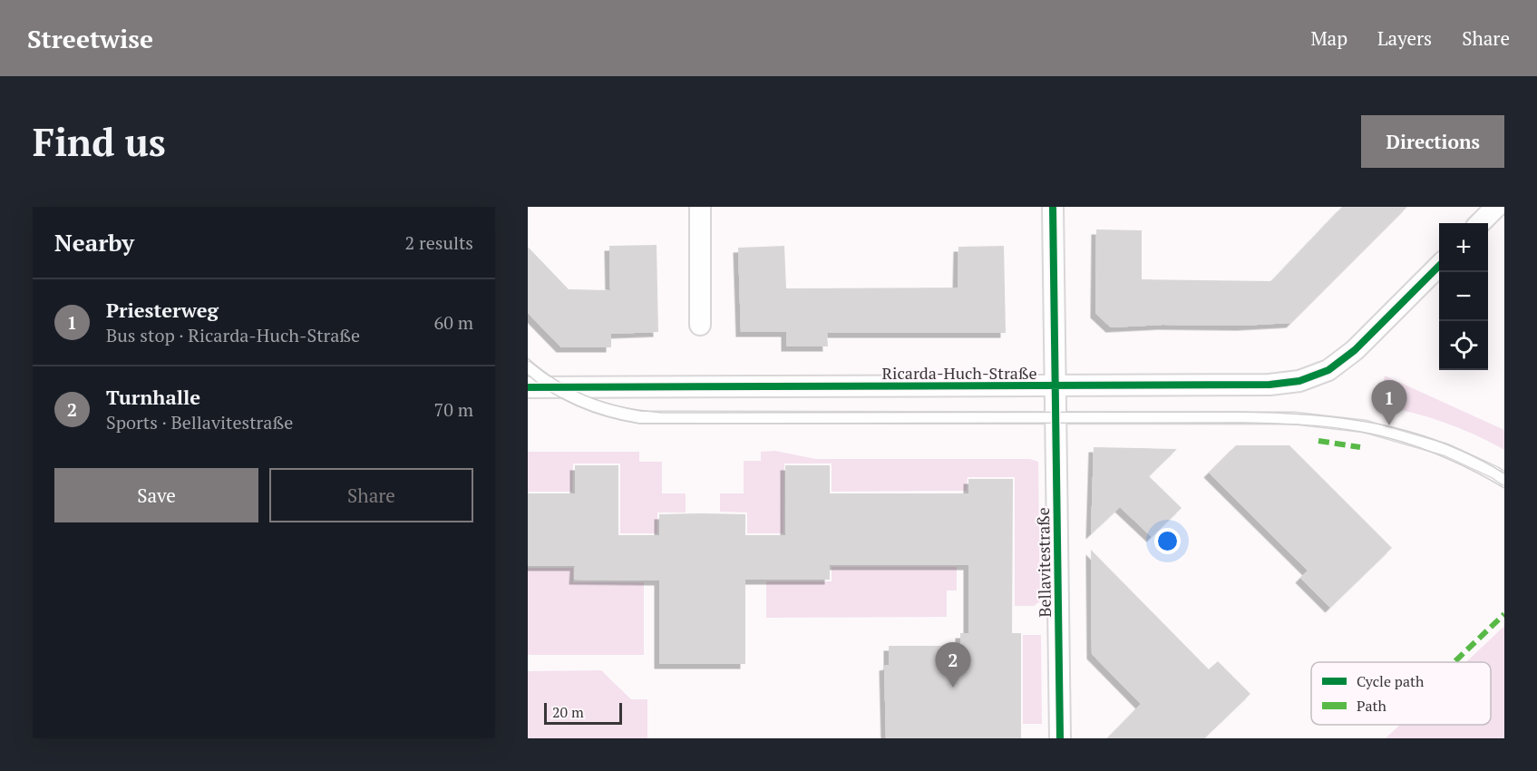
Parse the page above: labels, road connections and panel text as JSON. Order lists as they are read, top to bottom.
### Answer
{
  "streets": {
    "street": ["Ricarda-Huch-Straße", "Bellavitestraße"]
  },
  "crossings": [
    ["Ricarda-Huch-Straße", "Bellavitestraße"]
  ],
  "legend": ["Cycle path", "Path"],
  "scale_bar": "20 m",
  "page": {
    "header": "Streetwise",
    "nav": ["Map", "Layers", "Share"],
    "buttons": [
      "Directions",
      ["Save", "Share"]
    ],
    "title": "Find us",
    "heading": ["Nearby", "2 results"],
    "map_buttons": ["+", "−"],
    "list": [
      {
        "mark": "1",
        "name": "Priesterweg",
        "note": "Bus stop · Ricarda-Huch-Straße",
        "value": "60 m"
      },
      {
        "mark": "2",
        "name": "Turnhalle",
        "note": "Sports · Bellavitestraße",
        "value": "70 m"
      }
    ],
    "pins": ["1", "2"],
    "scale": "20 m"
  }
}
